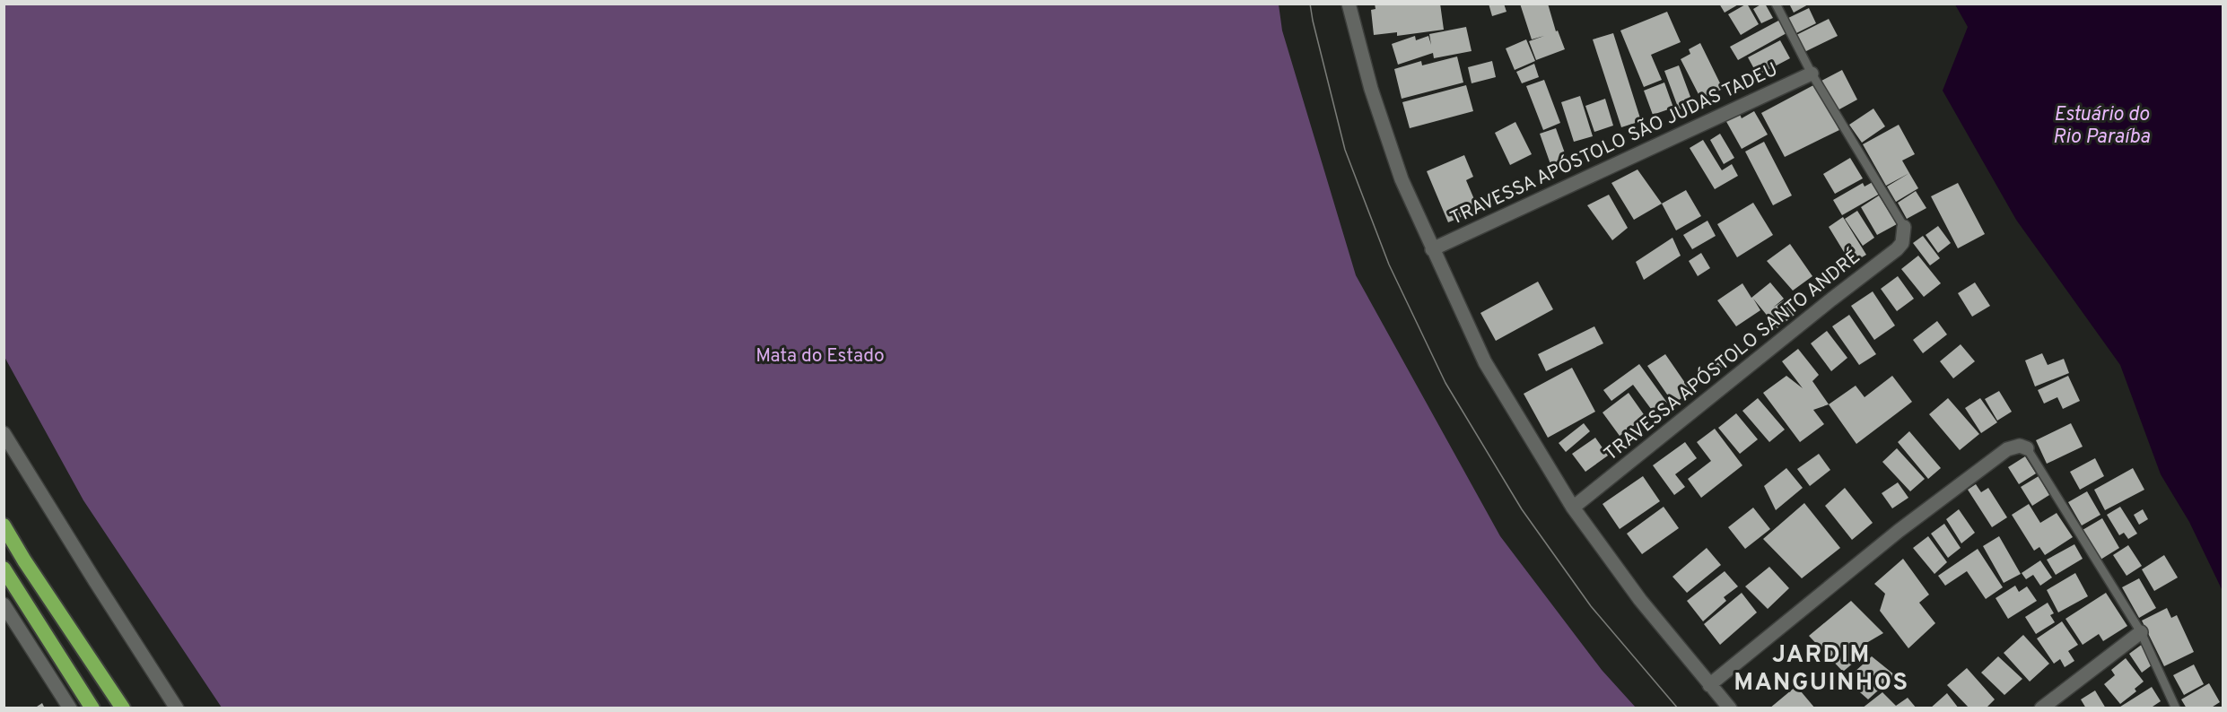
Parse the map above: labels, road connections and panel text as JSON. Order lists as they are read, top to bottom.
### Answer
{
  "streets": {
    "street": ["TRAVESSA APÓSTOLO SÃO JUDAS TADEU", "TRAVESSA APÓSTOLO SANTO ANDRÉ"]
  },
  "districts": ["JARDIM MANGUINHOS"],
  "water": ["Estuário do Rio Paraíba"],
  "parks": ["Mata do Estado"]
}
